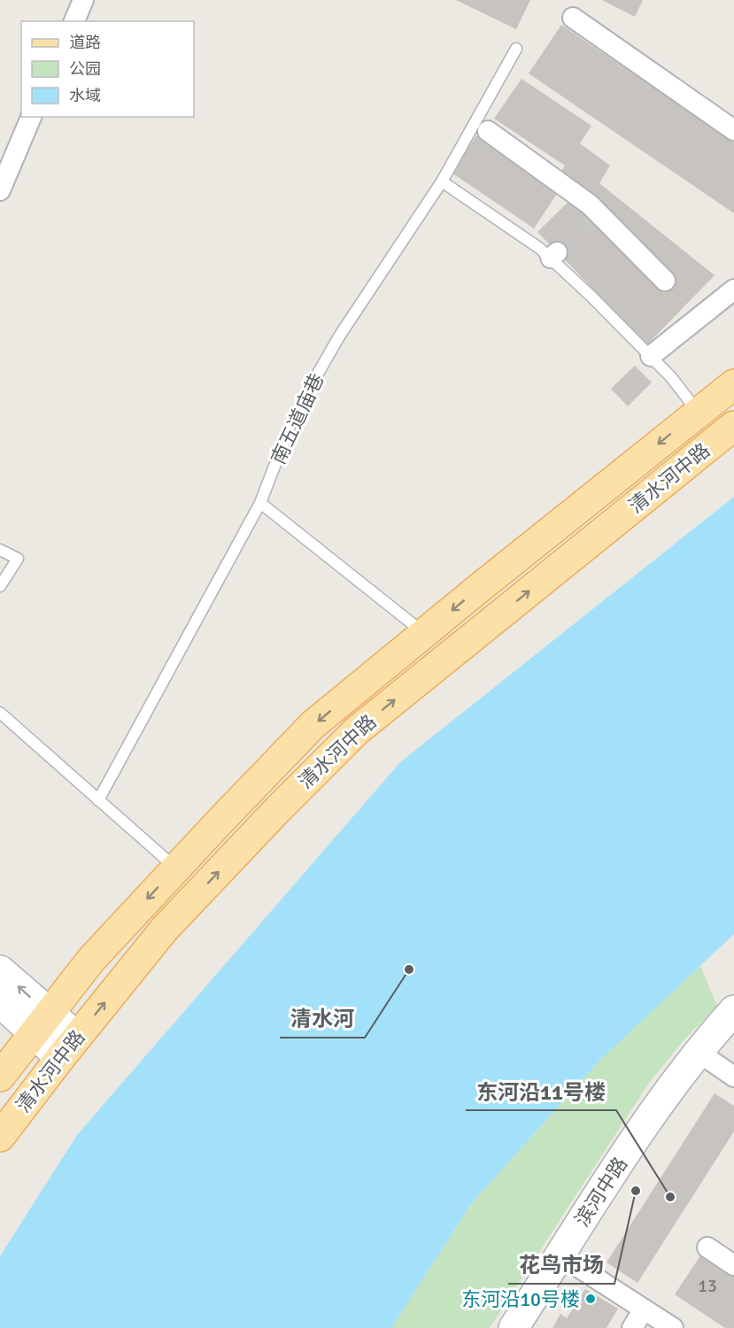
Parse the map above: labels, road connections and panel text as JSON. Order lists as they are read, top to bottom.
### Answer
{
  "streets": {
    "main road": ["清水河中路", "滨河中路"],
    "lane": ["南五道庙巷"]
  },
  "places": [
    "清水河",
    "花鸟市场",
    "东河沿11号楼",
    "东河沿10号楼"
  ],
  "house_numbers": ["13"],
  "legend": ["道路", "公园", "水域"]
}
